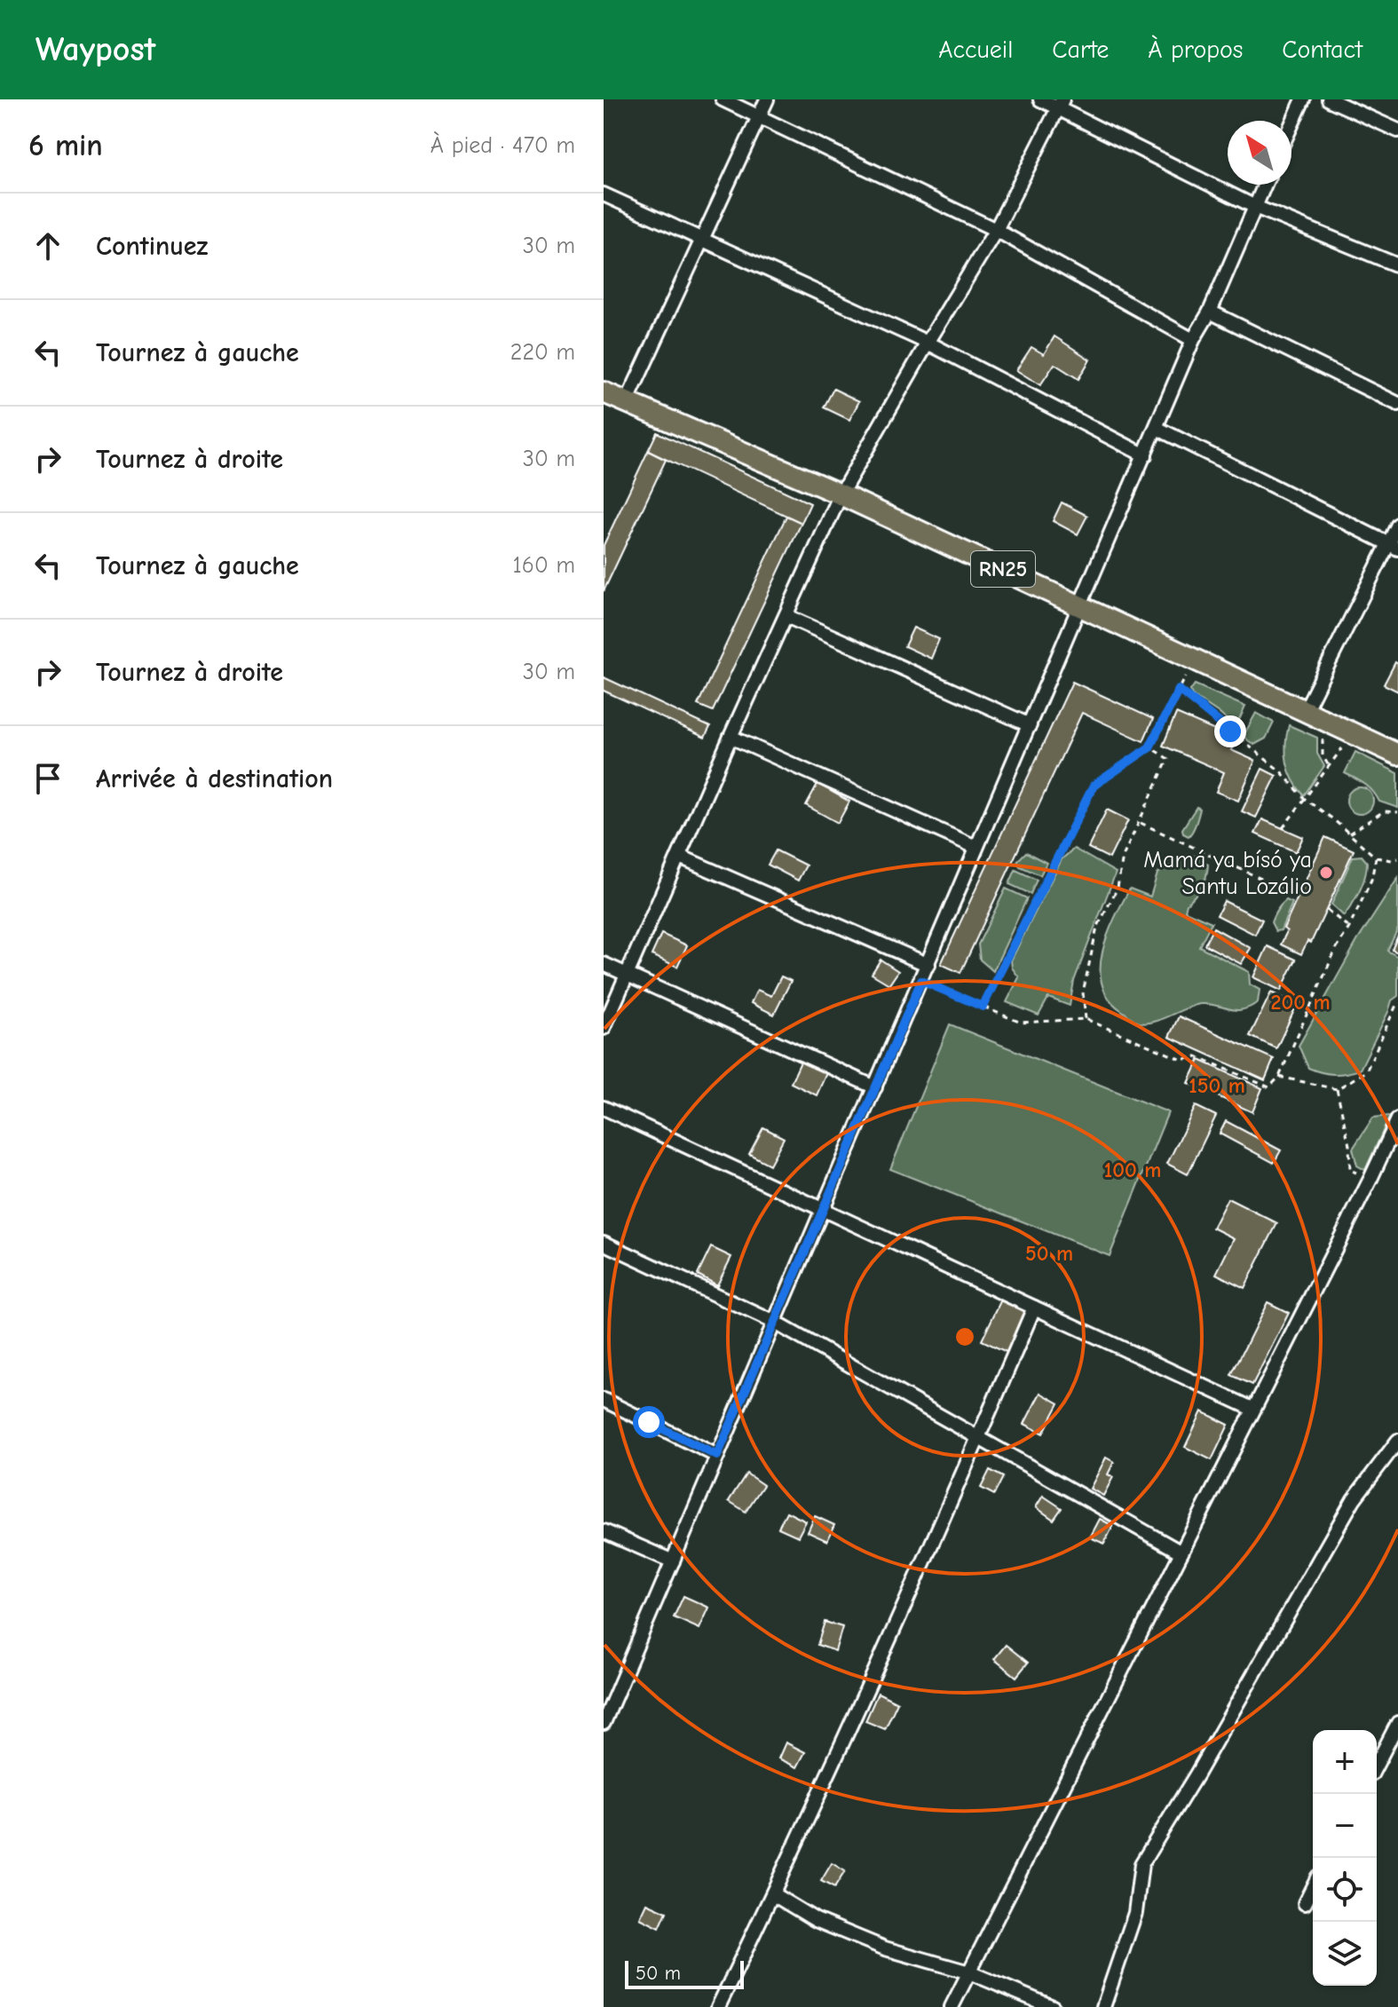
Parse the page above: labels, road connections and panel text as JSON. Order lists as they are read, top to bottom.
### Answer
{
  "streets": {
    "main road": ["RN25"]
  },
  "places": ["Mamá ya bísó ya Santu Lozálio"],
  "scale_bar": "50 m",
  "north": "top left",
  "page": {
    "header": "Waypost",
    "nav": [
      "Accueil",
      "Carte",
      "À propos",
      "Contact"
    ],
    "heading": ["6 min", "À pied · 470 m"],
    "list": [
      ["Continuez", "30 m"],
      ["Tournez à gauche", "220 m"],
      ["Tournez à droite", "30 m"],
      ["Tournez à gauche", "160 m"],
      ["Tournez à droite", "30 m"],
      "Arrivée à destination"
    ],
    "map_buttons": ["+", "−"],
    "scale": "50 m"
  },
  "rings": [
    "200 m",
    "150 m",
    "100 m",
    "50 m"
  ]
}
